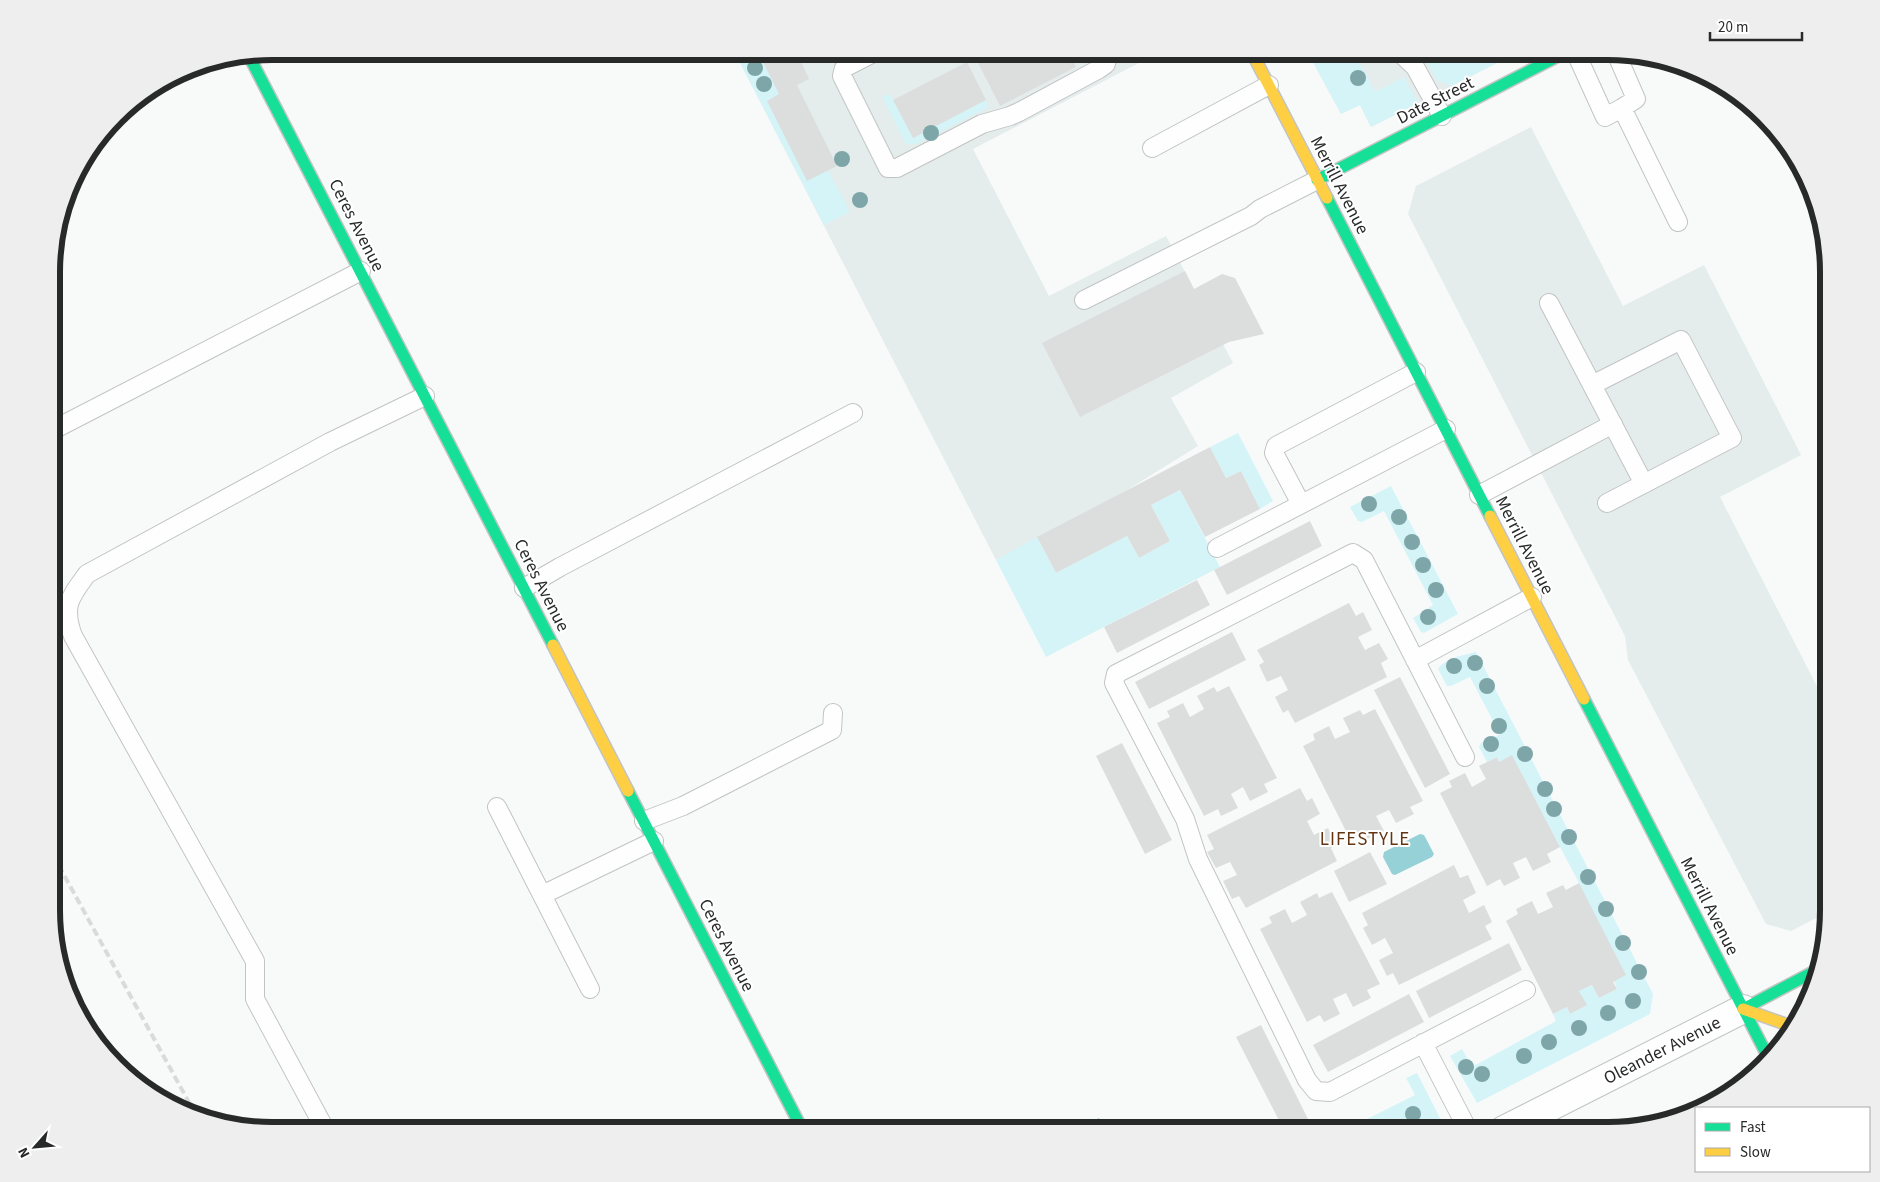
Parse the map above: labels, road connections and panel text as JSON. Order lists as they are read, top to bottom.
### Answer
{
  "streets": {
    "street": [
      "Date Street",
      "Merrill Avenue",
      "Ceres Avenue",
      "Oleander Avenue"
    ]
  },
  "crossings": [
    ["Date Street", "Merrill Avenue"],
    ["Merrill Avenue", "Oleander Avenue"]
  ],
  "districts": ["LIFESTYLE"],
  "legend": ["Fast", "Slow"],
  "scale_bar": "20 m",
  "north": "bottom left"
}
